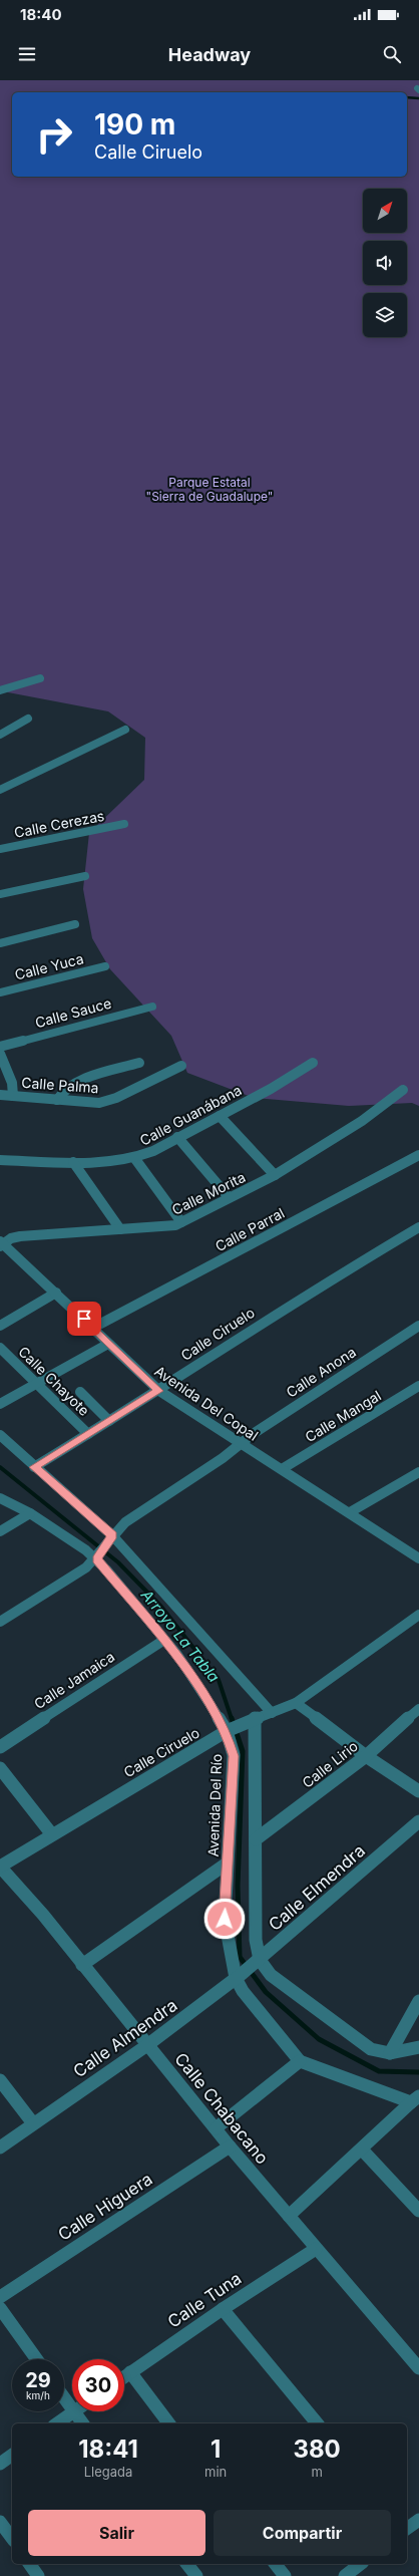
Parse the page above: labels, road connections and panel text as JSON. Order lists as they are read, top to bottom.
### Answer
{
  "streets": {
    "street": [
      "Calle Cerezas",
      "Calle Yuca",
      "Calle Sauce",
      "Calle Palma",
      "Calle Guanábana",
      "Calle Morita",
      "Calle Parral",
      "Calle Ciruelo",
      "Calle Anona",
      "Calle Chayote",
      "Avenida Del Copal",
      "Calle Mangal",
      "Calle Jamaica",
      "Calle Lirio",
      "Avenida Del Río",
      "Calle Elmendra",
      "Calle Almendra",
      "Calle Chabacano",
      "Calle Higuera",
      "Calle Tuna"
    ]
  },
  "crossings": [
    ["Calle Morita", "Avenida Del Copal"],
    ["Calle Parral", "Avenida Del Copal"],
    ["Calle Ciruelo", "Calle Chayote"],
    ["Calle Ciruelo", "Avenida Del Copal"],
    ["Calle Ciruelo", "Avenida Del Río"],
    ["Calle Ciruelo", "Calle Chabacano"],
    ["Calle Anona", "Avenida Del Copal"],
    ["Avenida Del Copal", "Calle Mangal"],
    ["Calle Jamaica", "Avenida Del Río"],
    ["Avenida Del Río", "Calle Elmendra"],
    ["Avenida Del Río", "Calle Almendra"],
    ["Calle Elmendra", "Calle Almendra"],
    ["Calle Almendra", "Calle Chabacano"],
    ["Calle Chabacano", "Calle Higuera"],
    ["Calle Chabacano", "Calle Tuna"]
  ],
  "water": ["Arroyo La Tabla"],
  "parks": ["Parque Estatal \"Sierra de Guadalupe\""],
  "north": "top right",
  "page": {
    "status": "18:40",
    "header": "Headway",
    "turn": ["190 m", "Calle Ciruelo"],
    "speed": "29 km/h",
    "limit": "30",
    "eta": [
      "18:41",
      "Llegada",
      "1",
      "min",
      "380",
      "m"
    ],
    "buttons": ["Salir", "Compartir"]
  }
}
